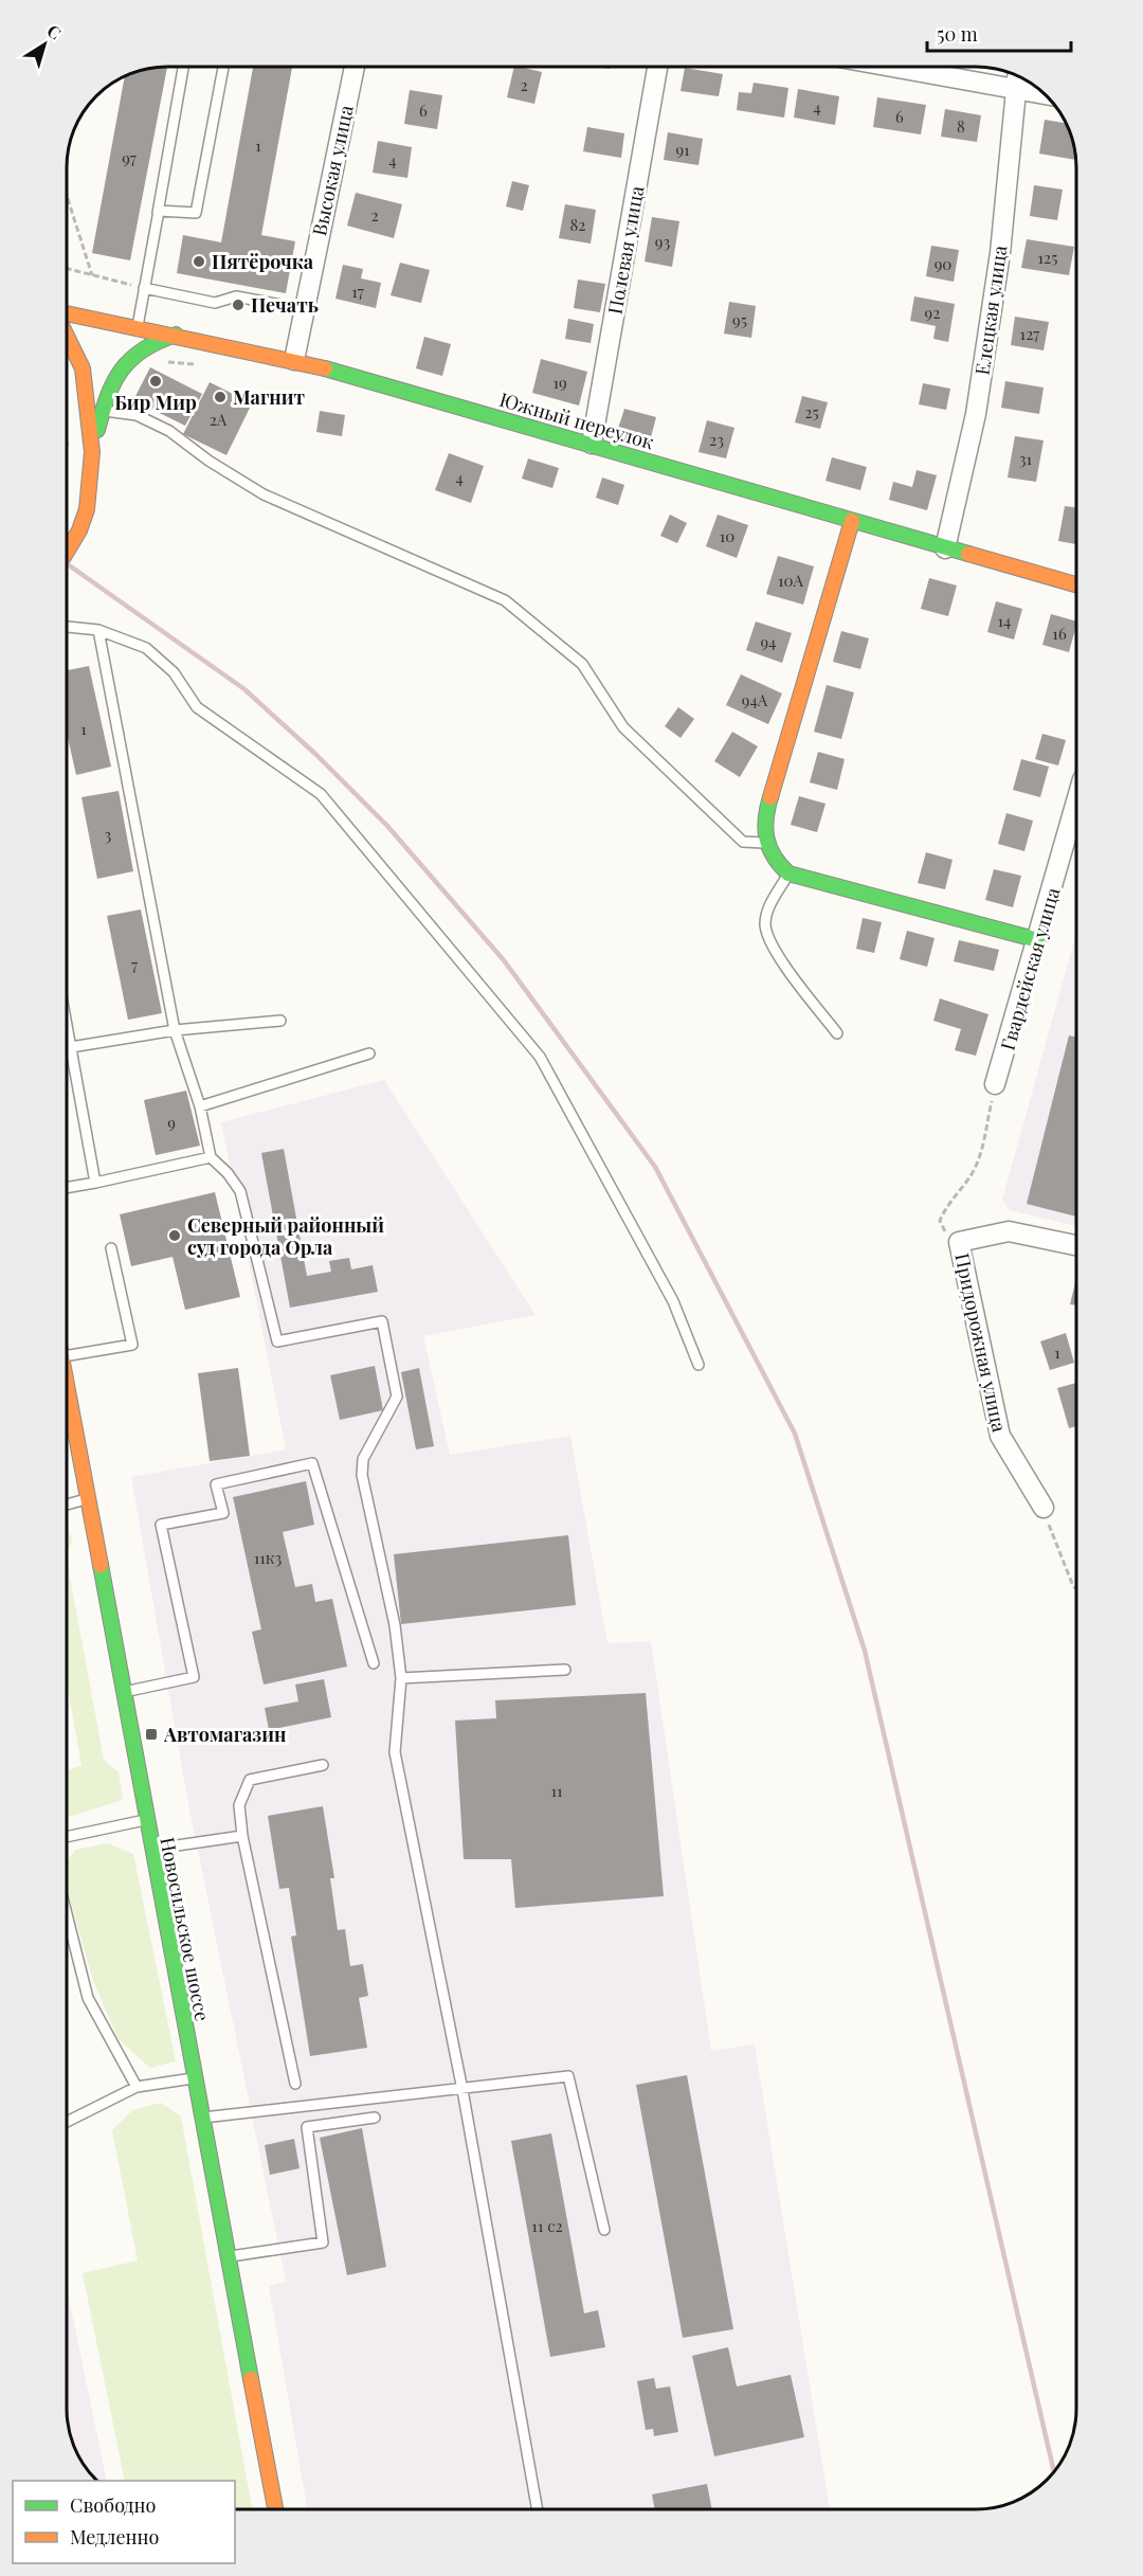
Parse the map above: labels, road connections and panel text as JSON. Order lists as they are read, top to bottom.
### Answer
{
  "streets": {
    "street": [
      "Высокая улица",
      "Полевая улица",
      "Елецкая улица",
      "Южный переулок",
      "Гвардейская улица",
      "Придорожная улица",
      "Новосильское шоссе"
    ]
  },
  "crossings": [
    ["Высокая улица", "Южный переулок"],
    ["Полевая улица", "Южный переулок"],
    ["Елецкая улица", "Южный переулок"]
  ],
  "places": {
    "other": [
      "Пятёрочка",
      "Печать",
      "Бир Мир",
      "Магнит",
      "Северный районный суд города Орла"
    ],
    "transit": ["Автомагазин"]
  },
  "house_numbers": [
    "2",
    "4",
    "6",
    "6",
    "8",
    "1",
    "91",
    "97",
    "4",
    "2",
    "82",
    "93",
    "125",
    "90",
    "17",
    "92",
    "95",
    "127",
    "19",
    "25",
    "2А",
    "23",
    "31",
    "4",
    "10",
    "10А",
    "14",
    "16",
    "94",
    "94А",
    "1",
    "3",
    "7",
    "9",
    "1",
    "11к3",
    "11",
    "11 с2"
  ],
  "legend": ["Свободно", "Медленно"],
  "scale_bar": "50 m",
  "north": "top right"
}
